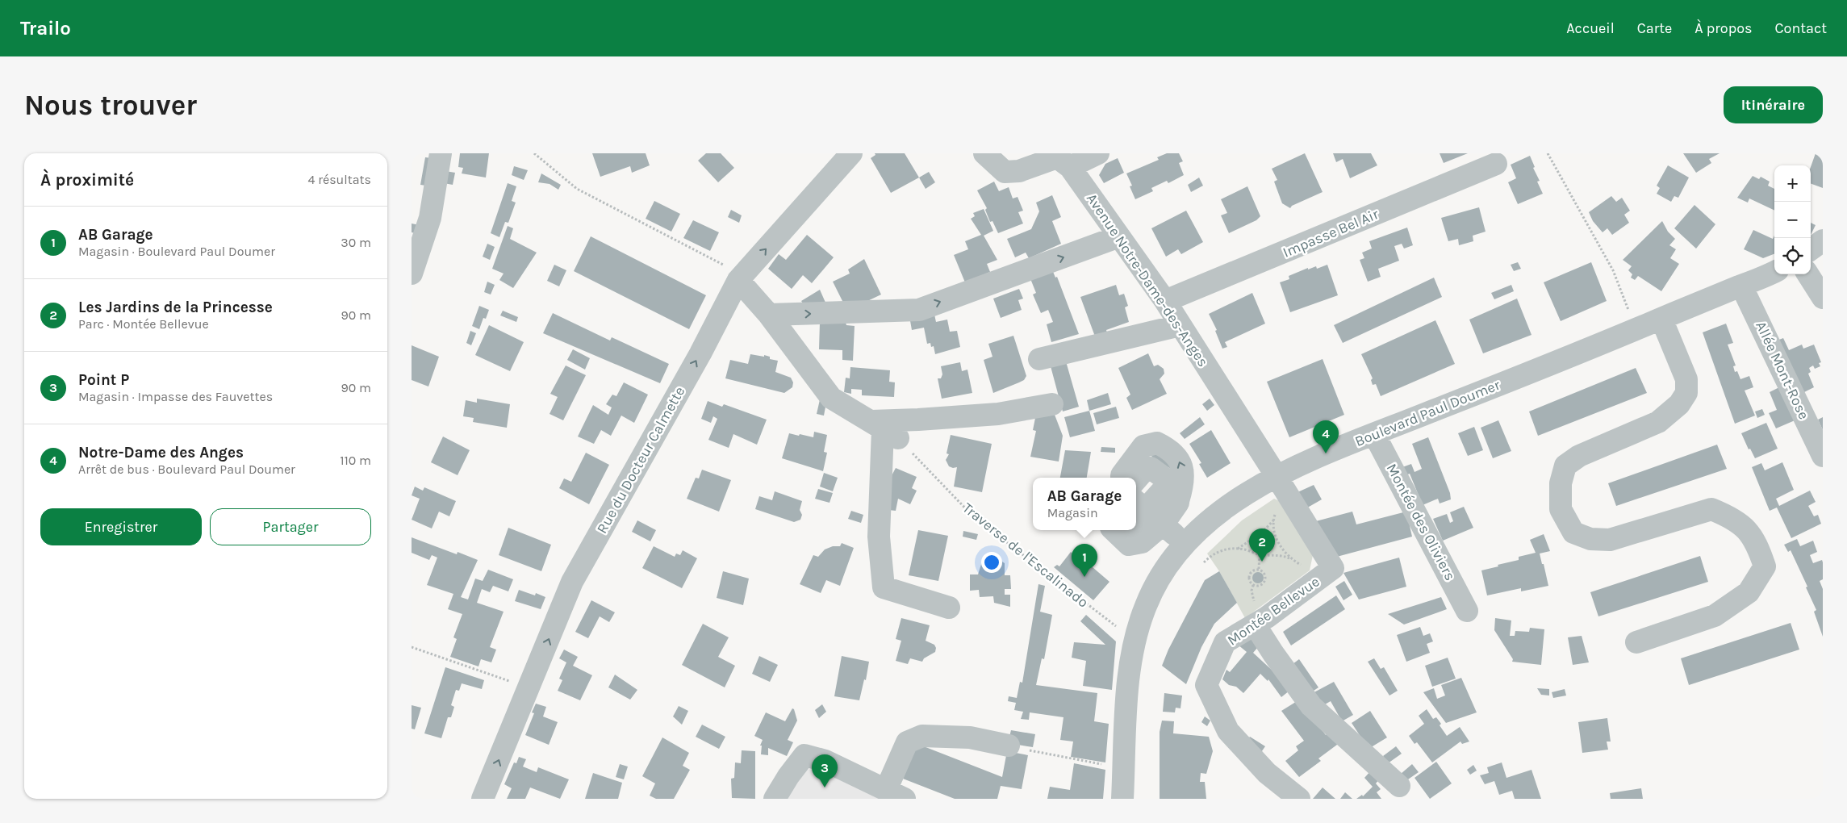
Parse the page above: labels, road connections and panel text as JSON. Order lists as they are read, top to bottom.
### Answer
{
  "streets": {
    "street": [
      "Impasse Bel Air",
      "Avenue Notre-Dame-des-Anges",
      "Allée Mont-Rose",
      "Boulevard Paul Doumer",
      "Rue du Docteur Calmette",
      "Montée des Oliviers",
      "Montée Bellevue"
    ],
    "path": ["Traverse de l'Escalinado"]
  },
  "crossings": [
    ["Impasse Bel Air", "Avenue Notre-Dame-des-Anges"],
    ["Avenue Notre-Dame-des-Anges", "Boulevard Paul Doumer"],
    ["Avenue Notre-Dame-des-Anges", "Montée Bellevue"],
    ["Allée Mont-Rose", "Boulevard Paul Doumer"],
    ["Boulevard Paul Doumer", "Montée des Oliviers"],
    ["Boulevard Paul Doumer", "Traverse de l'Escalinado"],
    ["Boulevard Paul Doumer", "Montée Bellevue"]
  ],
  "one_way": ["Rue du Docteur Calmette"],
  "page": {
    "header": "Trailo",
    "nav": [
      "Accueil",
      "Carte",
      "À propos",
      "Contact"
    ],
    "buttons": [
      "Itinéraire",
      ["Enregistrer", "Partager"]
    ],
    "title": "Nous trouver",
    "heading": ["À proximité", "4 résultats"],
    "map_buttons": ["+", "−"],
    "list": [
      {
        "mark": "1",
        "name": "AB Garage",
        "note": "Magasin · Boulevard Paul Doumer",
        "value": "30 m"
      },
      {
        "mark": "2",
        "name": "Les Jardins de la Princesse",
        "note": "Parc · Montée Bellevue",
        "value": "90 m"
      },
      {
        "mark": "3",
        "name": "Point P",
        "note": "Magasin · Impasse des Fauvettes",
        "value": "90 m"
      },
      {
        "mark": "4",
        "name": "Notre-Dame des Anges",
        "note": "Arrêt de bus · Boulevard Paul Doumer",
        "value": "110 m"
      }
    ],
    "pins": [
      "4",
      "2",
      "1",
      "3"
    ],
    "popup": ["AB Garage", "Magasin"]
  }
}
